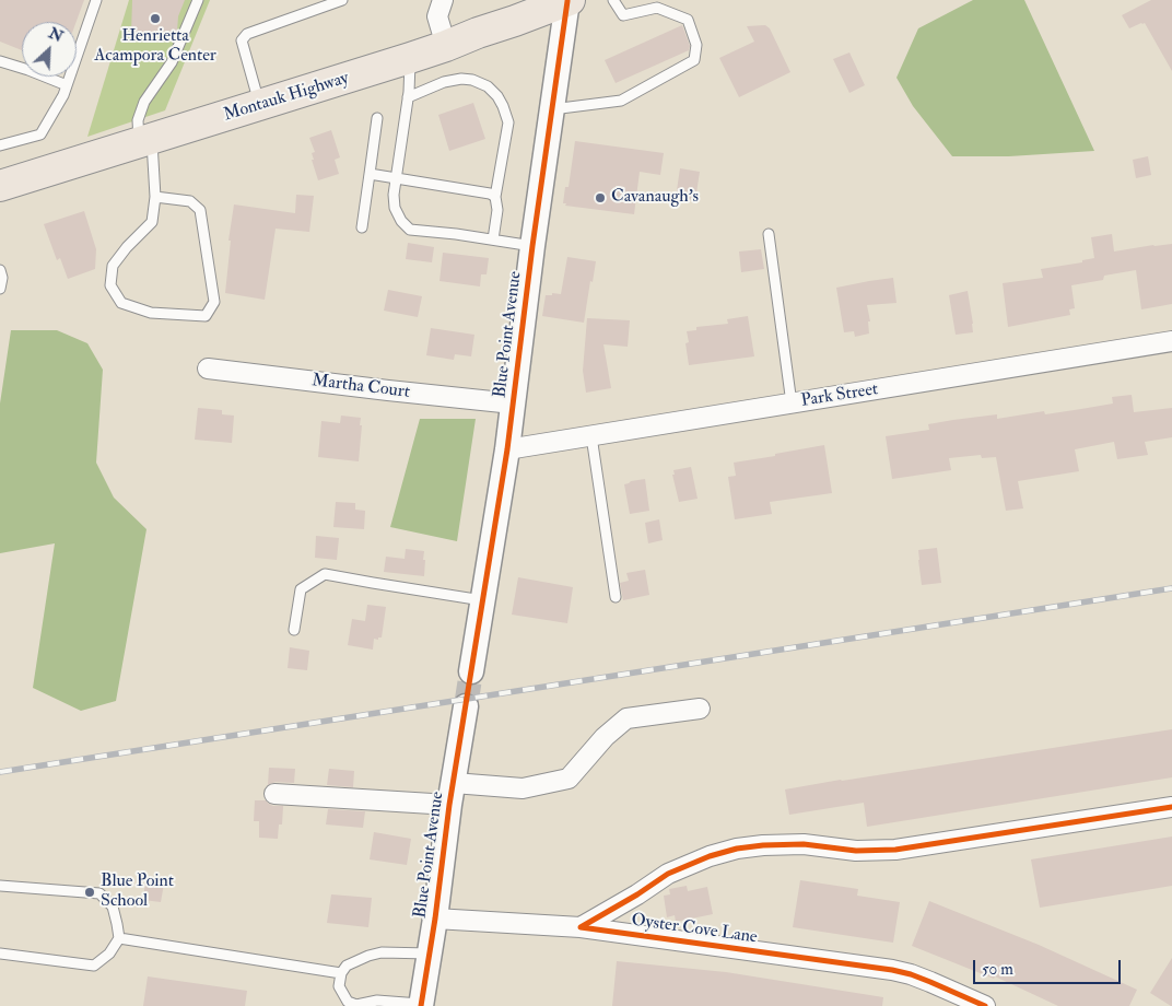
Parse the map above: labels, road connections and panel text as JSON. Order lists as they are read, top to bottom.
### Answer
{
  "streets": {
    "main road": ["Montauk Highway"],
    "street": [
      "Blue Point Avenue",
      "Martha Court",
      "Park Street",
      "Oyster Cove Lane"
    ]
  },
  "crossings": [
    ["Montauk Highway", "Blue Point Avenue"],
    ["Blue Point Avenue", "Martha Court"],
    ["Blue Point Avenue", "Park Street"],
    ["Blue Point Avenue", "Oyster Cove Lane"]
  ],
  "places": ["Henrietta Acampora Center", "Cavanaugh's", "Blue Point School"],
  "scale_bar": "50 m",
  "north": "top right"
}
